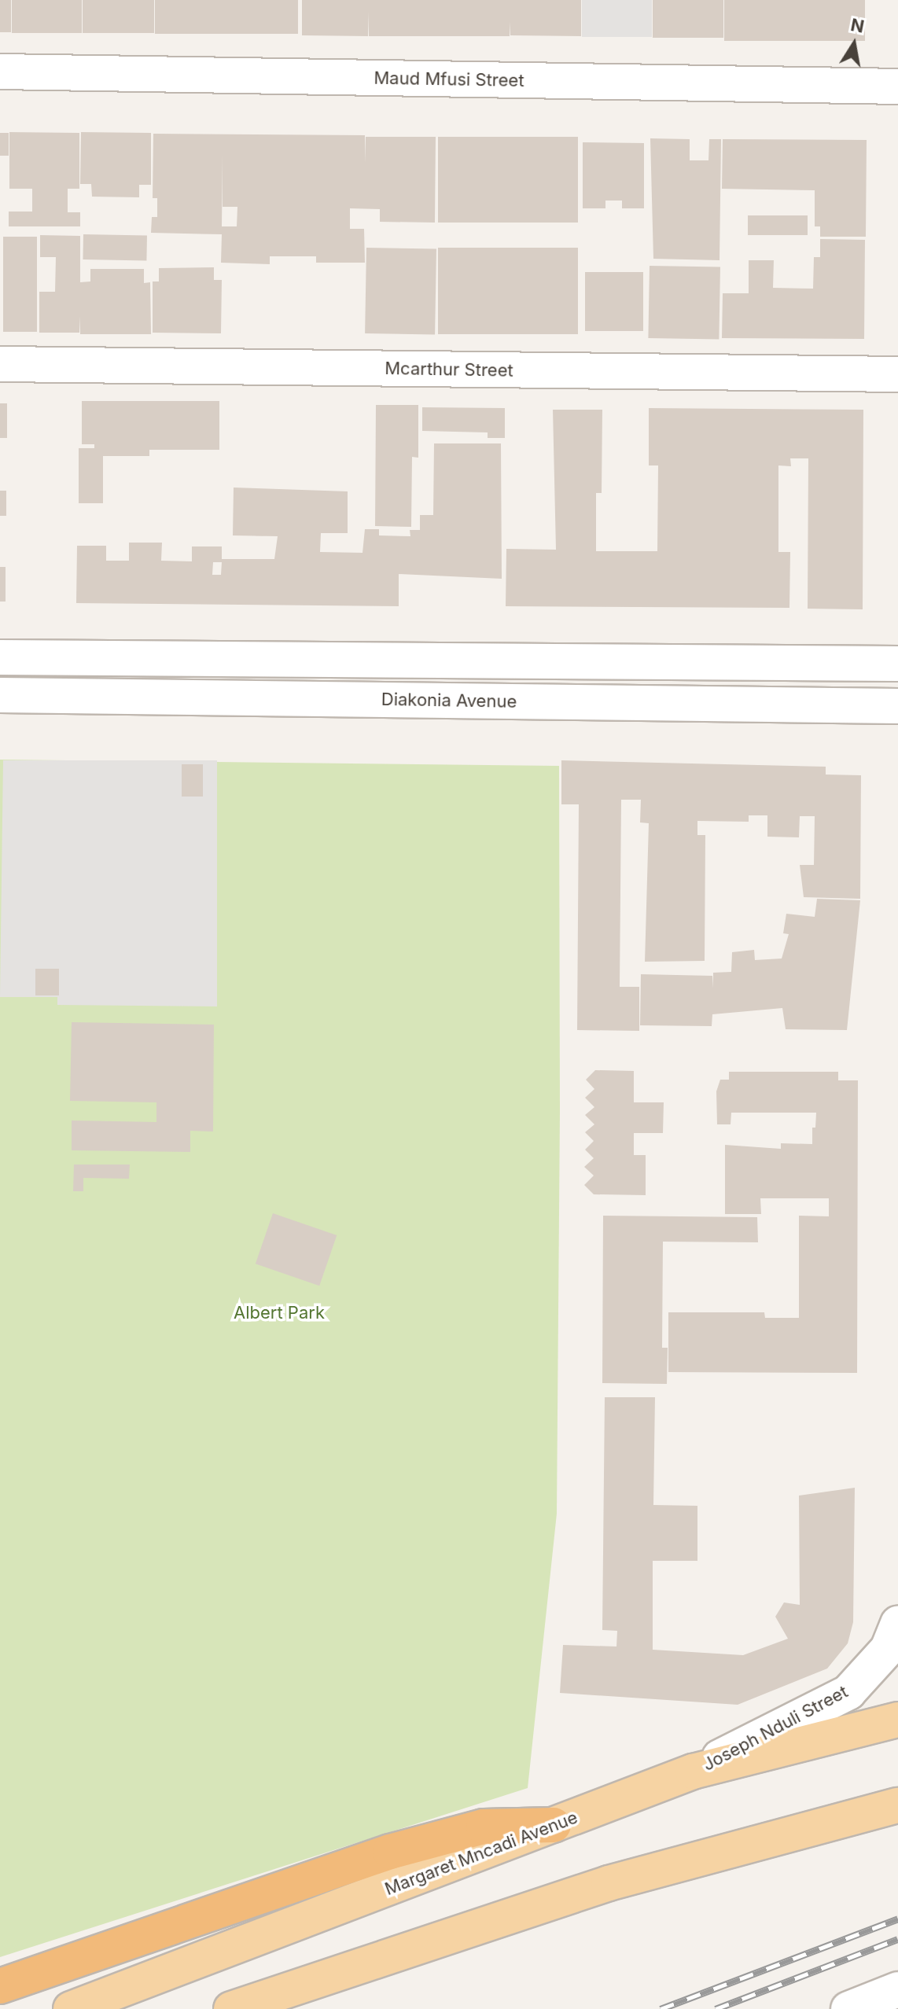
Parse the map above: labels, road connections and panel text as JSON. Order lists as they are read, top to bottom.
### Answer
{
  "streets": {
    "main road": ["Margaret Mncadi Avenue"],
    "street": [
      "Maud Mfusi Street",
      "Mcarthur Street",
      "Diakonia Avenue",
      "Joseph Nduli Street"
    ]
  },
  "crossings": [
    ["Joseph Nduli Street", "Margaret Mncadi Avenue"]
  ],
  "parks": ["Albert Park"],
  "north": "top"
}
